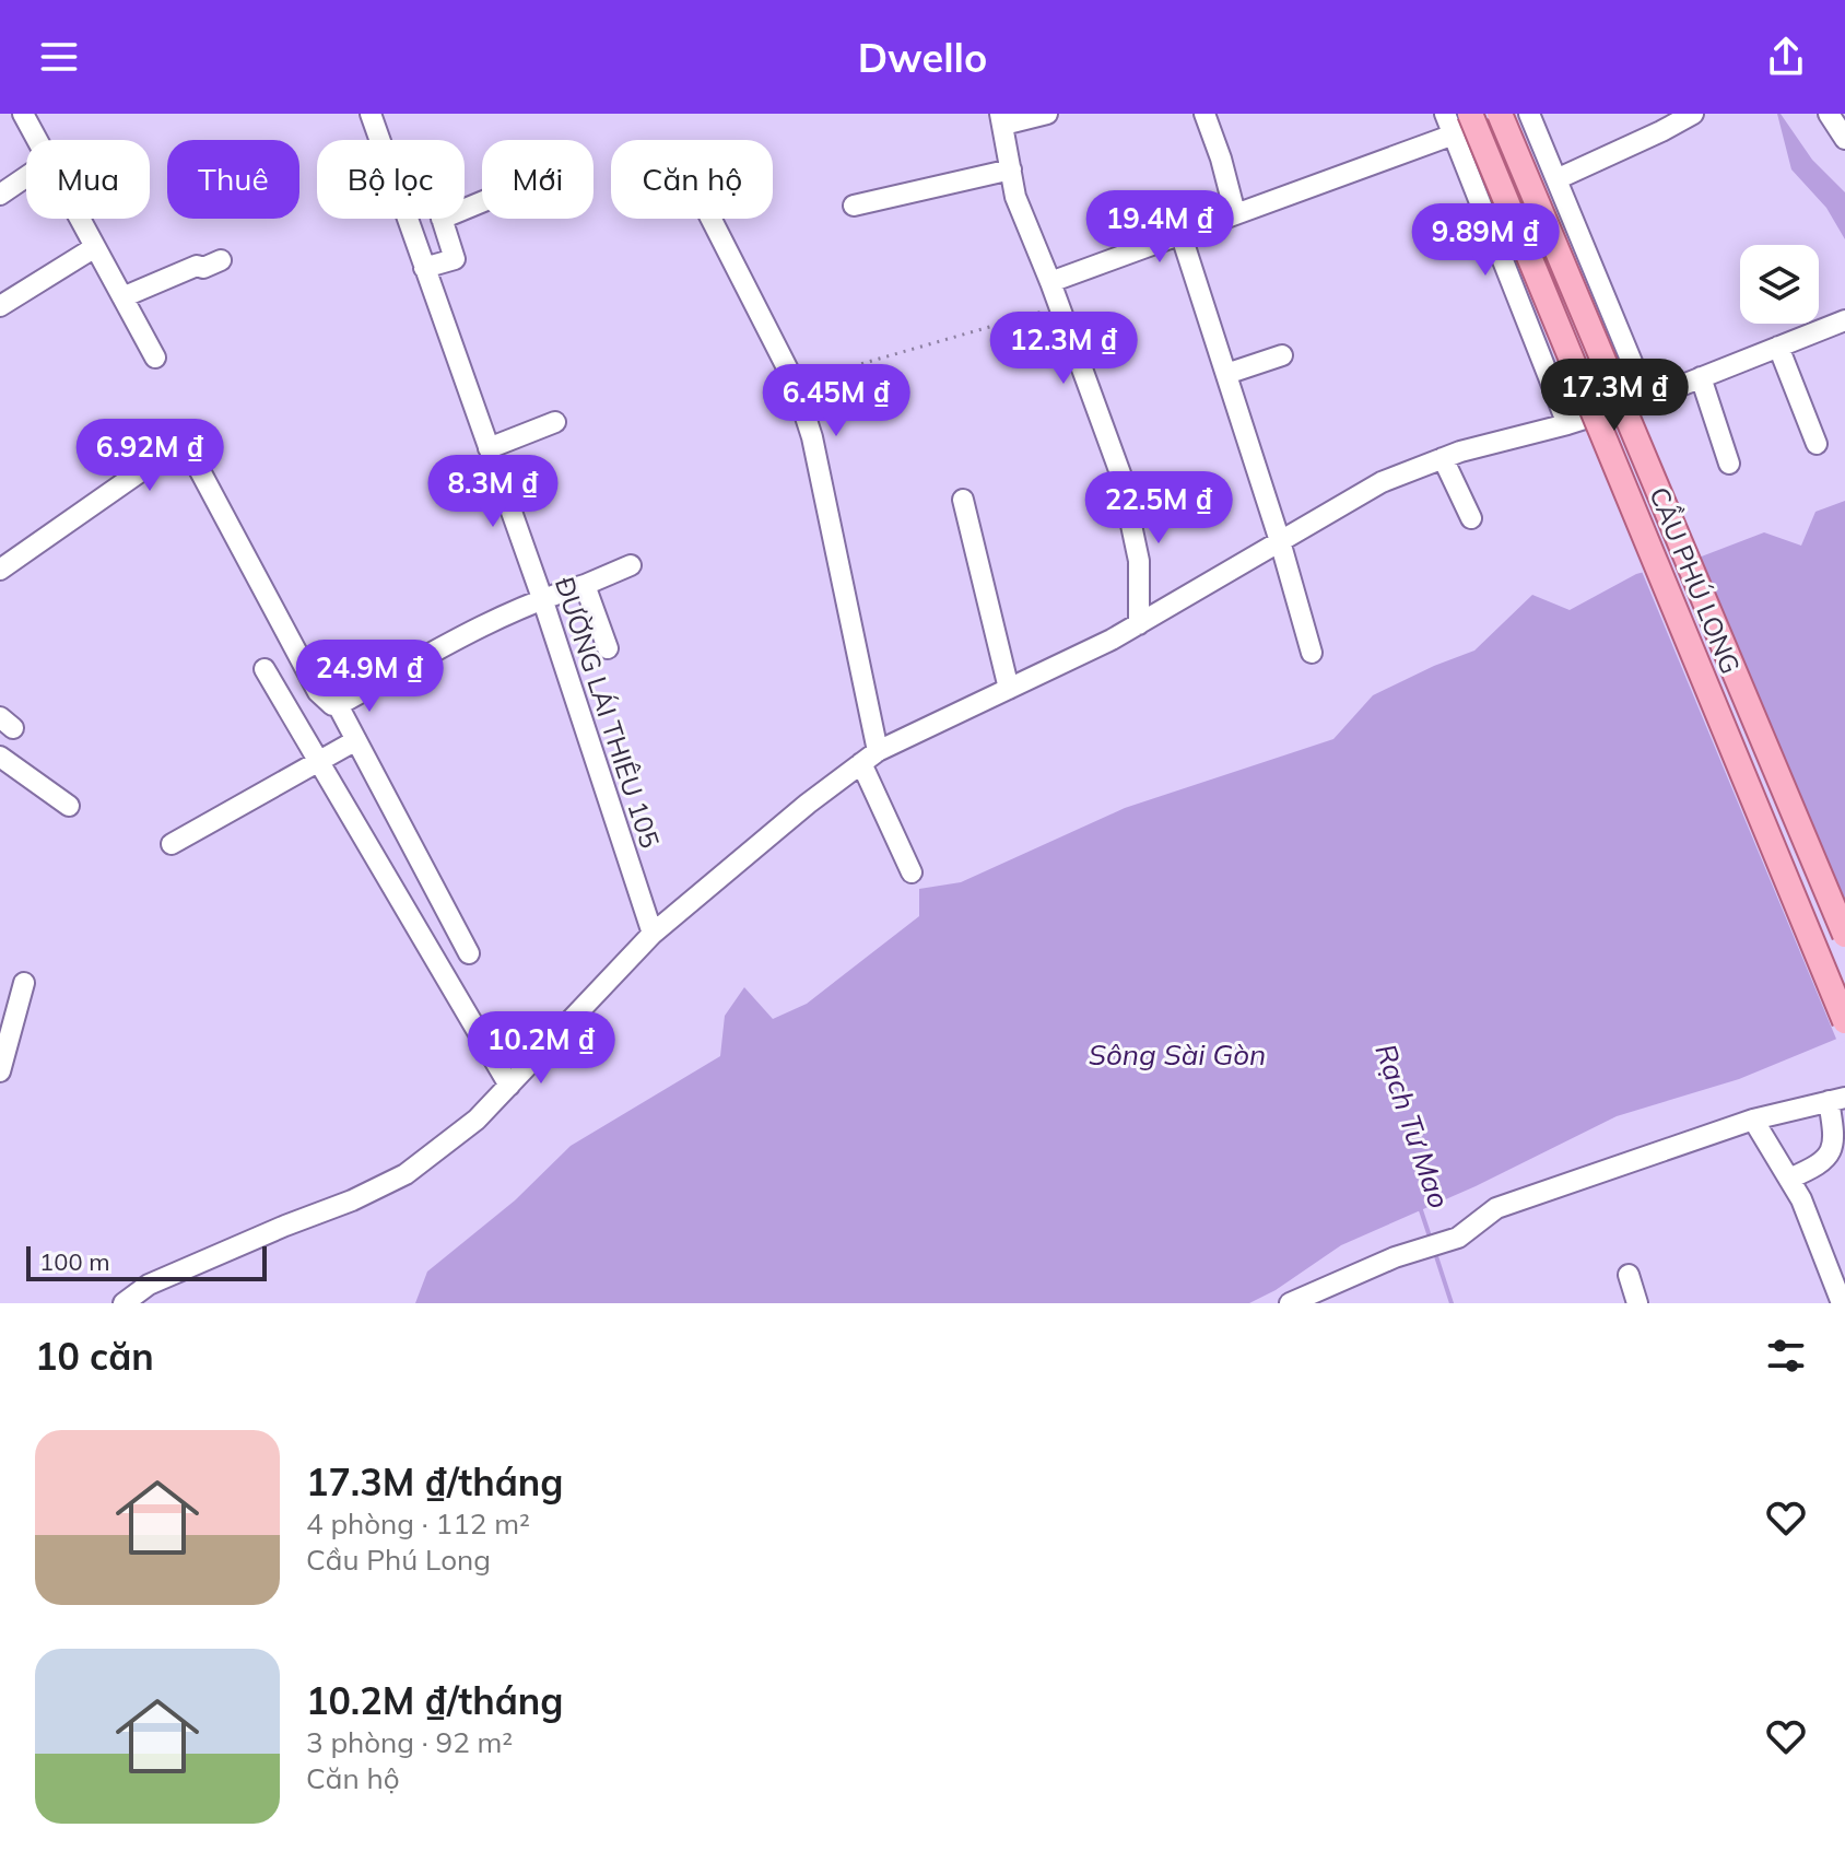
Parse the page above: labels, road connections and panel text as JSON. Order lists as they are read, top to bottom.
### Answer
{
  "streets": {
    "main road": ["CẦU PHÚ LONG"],
    "street": ["ĐƯỜNG LÁI THIÊU 105"]
  },
  "water": ["Sông Sài Gòn", "Rạch Tư Mao"],
  "scale_bar": "100 m",
  "page": {
    "header": "Dwello",
    "chip": [
      "Mua",
      "Thuê",
      "Bộ lọc",
      "Mới",
      "Căn hộ"
    ],
    "price": [
      "19.4M ₫",
      "9.89M ₫",
      "12.3M ₫",
      "17.3M ₫",
      "6.45M ₫",
      "6.92M ₫",
      "8.3M ₫",
      "22.5M ₫",
      "24.9M ₫",
      "10.2M ₫"
    ],
    "scale": "100 m",
    "heading": "10 căn",
    "list": [
      {
        "name": "17.3M ₫/tháng",
        "note": "4 phòng · 112 m² · Cầu Phú Long"
      },
      {
        "name": "10.2M ₫/tháng",
        "note": "3 phòng · 92 m² · Căn hộ"
      }
    ]
  }
}
